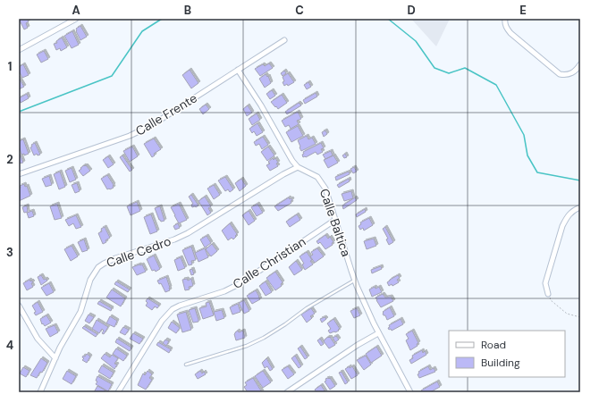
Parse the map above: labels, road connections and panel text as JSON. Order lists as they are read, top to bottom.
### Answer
{
  "streets": {
    "street": [
      "Calle Frente",
      "Calle Baltica",
      "Calle Cedro",
      "Calle Christian"
    ]
  },
  "crossings": [
    ["Calle Frente", "Calle Baltica"],
    ["Calle Baltica", "Calle Cedro"],
    ["Calle Baltica", "Calle Christian"]
  ],
  "legend": ["Road", "Building"],
  "grid": {
    "columns": [
      "A",
      "B",
      "C",
      "D",
      "E"
    ],
    "rows": [
      "1",
      "2",
      "3",
      "4"
    ]
  }
}
